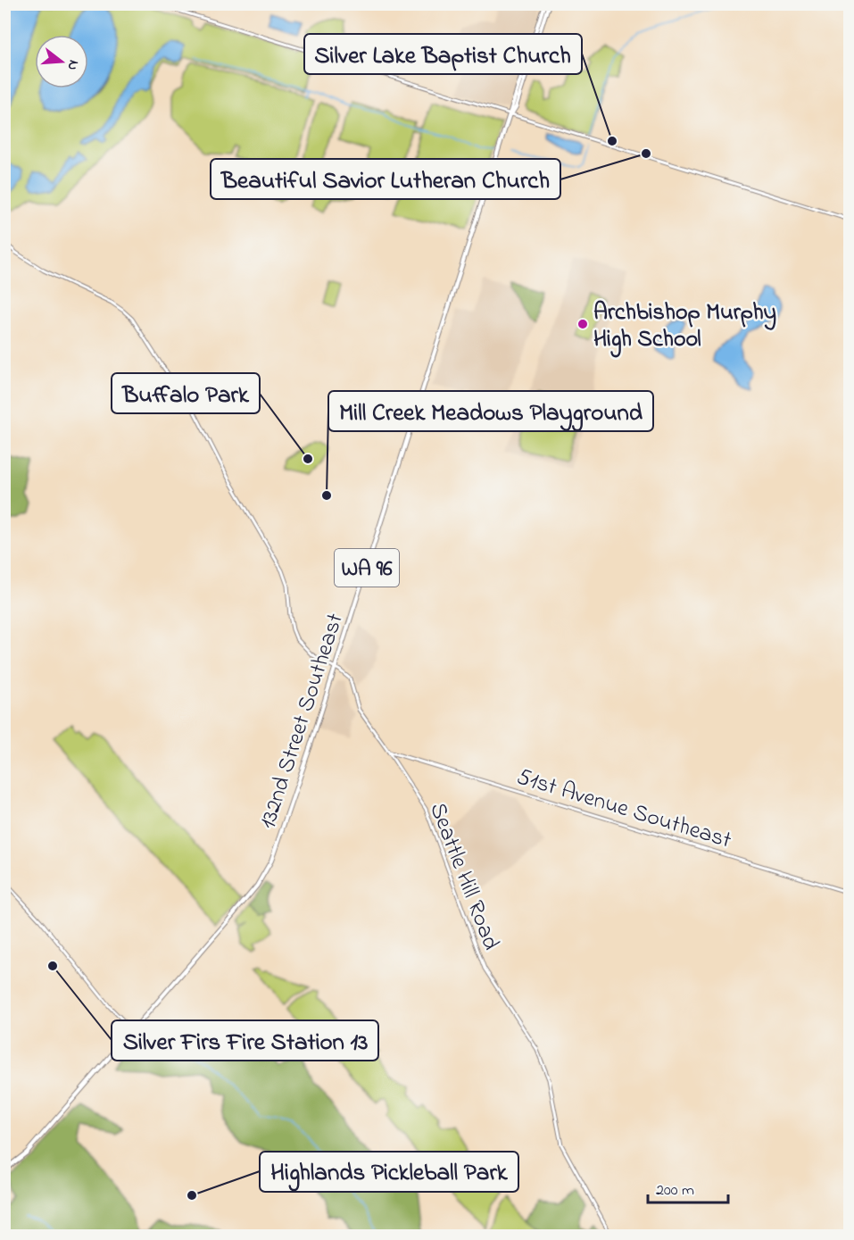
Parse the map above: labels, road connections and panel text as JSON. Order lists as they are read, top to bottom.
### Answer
{
  "streets": {
    "main road": ["WA 96", "132nd Street Southeast"],
    "street": ["51st Avenue Southeast", "Seattle Hill Road"]
  },
  "crossings": [
    ["132nd Street Southeast", "Seattle Hill Road"],
    ["51st Avenue Southeast", "Seattle Hill Road"]
  ],
  "places": [
    "Silver Lake Baptist Church",
    "Beautiful Savior Lutheran Church",
    "Archbishop Murphy High School",
    "Buffalo Park",
    "Mill Creek Meadows Playground",
    "Silver Firs Fire Station 13",
    "Highlands Pickleball Park"
  ],
  "scale_bar": "200 m",
  "north": "right"
}
